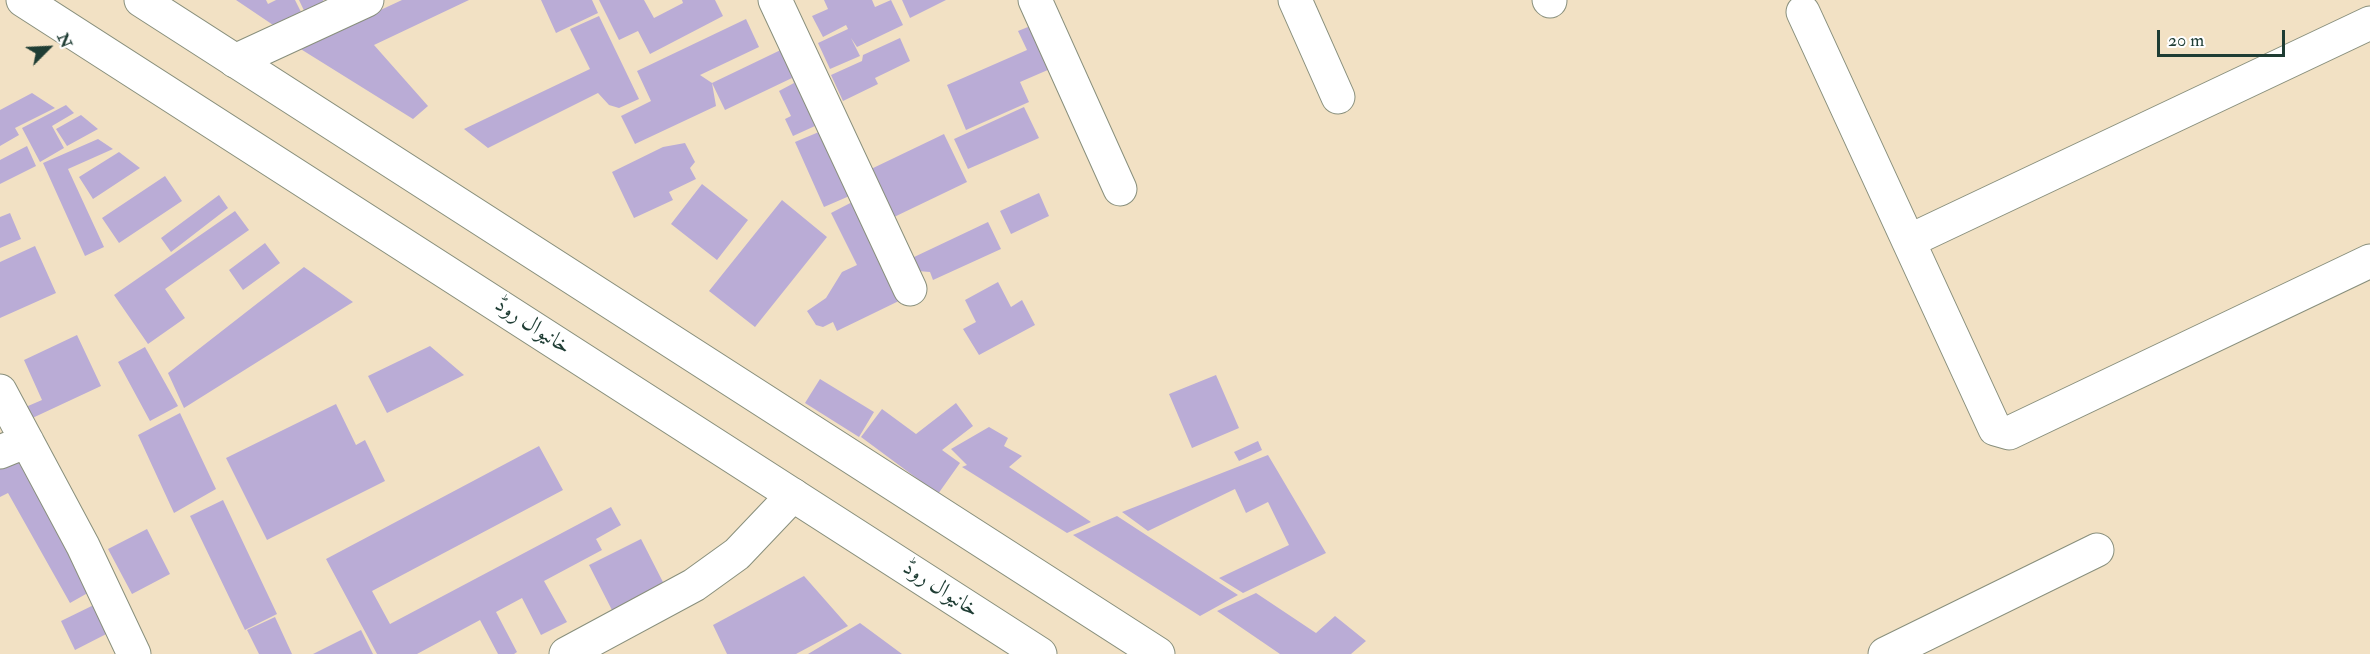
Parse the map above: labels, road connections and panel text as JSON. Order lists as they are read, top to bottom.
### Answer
{
  "streets": {
    "street": ["خانیوال روڈ"]
  },
  "scale_bar": "20 m",
  "north": "top right"
}
